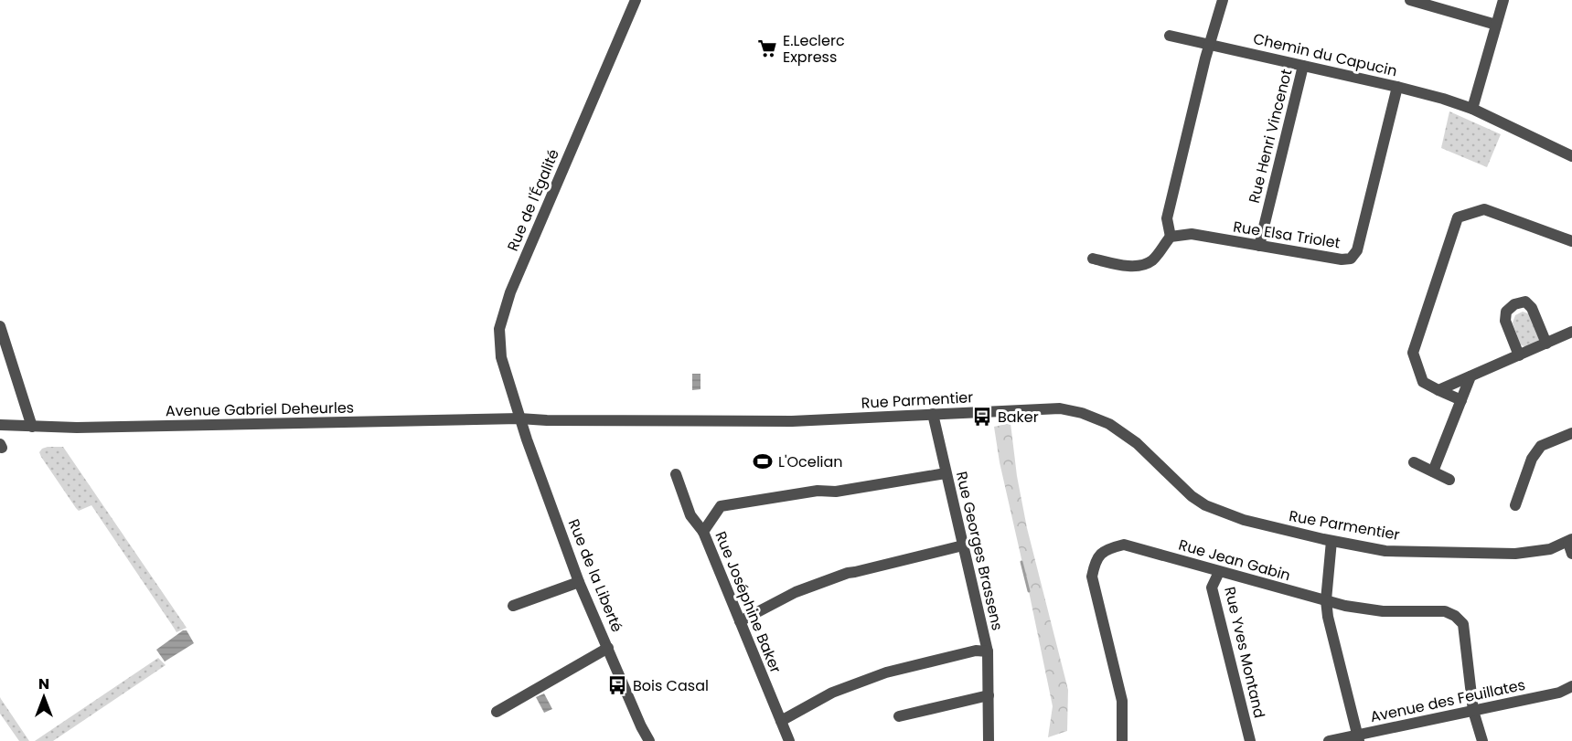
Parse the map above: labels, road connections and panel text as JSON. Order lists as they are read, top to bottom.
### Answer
{
  "streets": {
    "street": [
      "Chemin du Capucin",
      "Rue Henri Vincenot",
      "Rue de l'Égalité",
      "Rue Elsa Triolet",
      "Rue Parmentier",
      "Avenue Gabriel Deheurles",
      "Rue Georges Brassens",
      "Rue Jean Gabin",
      "Rue de la Liberté",
      "Rue Joséphine Baker",
      "Rue Yves Montand",
      "Avenue des Feuillates"
    ]
  },
  "crossings": [
    ["Chemin du Capucin", "Rue Henri Vincenot"],
    ["Chemin du Capucin", "Rue Elsa Triolet"],
    ["Rue Henri Vincenot", "Rue Elsa Triolet"],
    ["Rue de l'Égalité", "Rue Parmentier"],
    ["Rue de l'Égalité", "Avenue Gabriel Deheurles"],
    ["Rue de l'Égalité", "Rue de la Liberté"],
    ["Rue Parmentier", "Avenue Gabriel Deheurles"],
    ["Rue Parmentier", "Rue Georges Brassens"],
    ["Rue Parmentier", "Rue de la Liberté"],
    ["Avenue Gabriel Deheurles", "Rue de la Liberté"],
    ["Rue Georges Brassens", "Rue Joséphine Baker"],
    ["Rue Jean Gabin", "Rue Yves Montand"],
    ["Rue Jean Gabin", "Avenue des Feuillates"]
  ],
  "places": {
    "supermarket": ["E.Leclerc Express"],
    "bus stop": ["Baker", "Bois Casal"],
    "sports": ["L'Ocelian"]
  },
  "north": "top"
}
